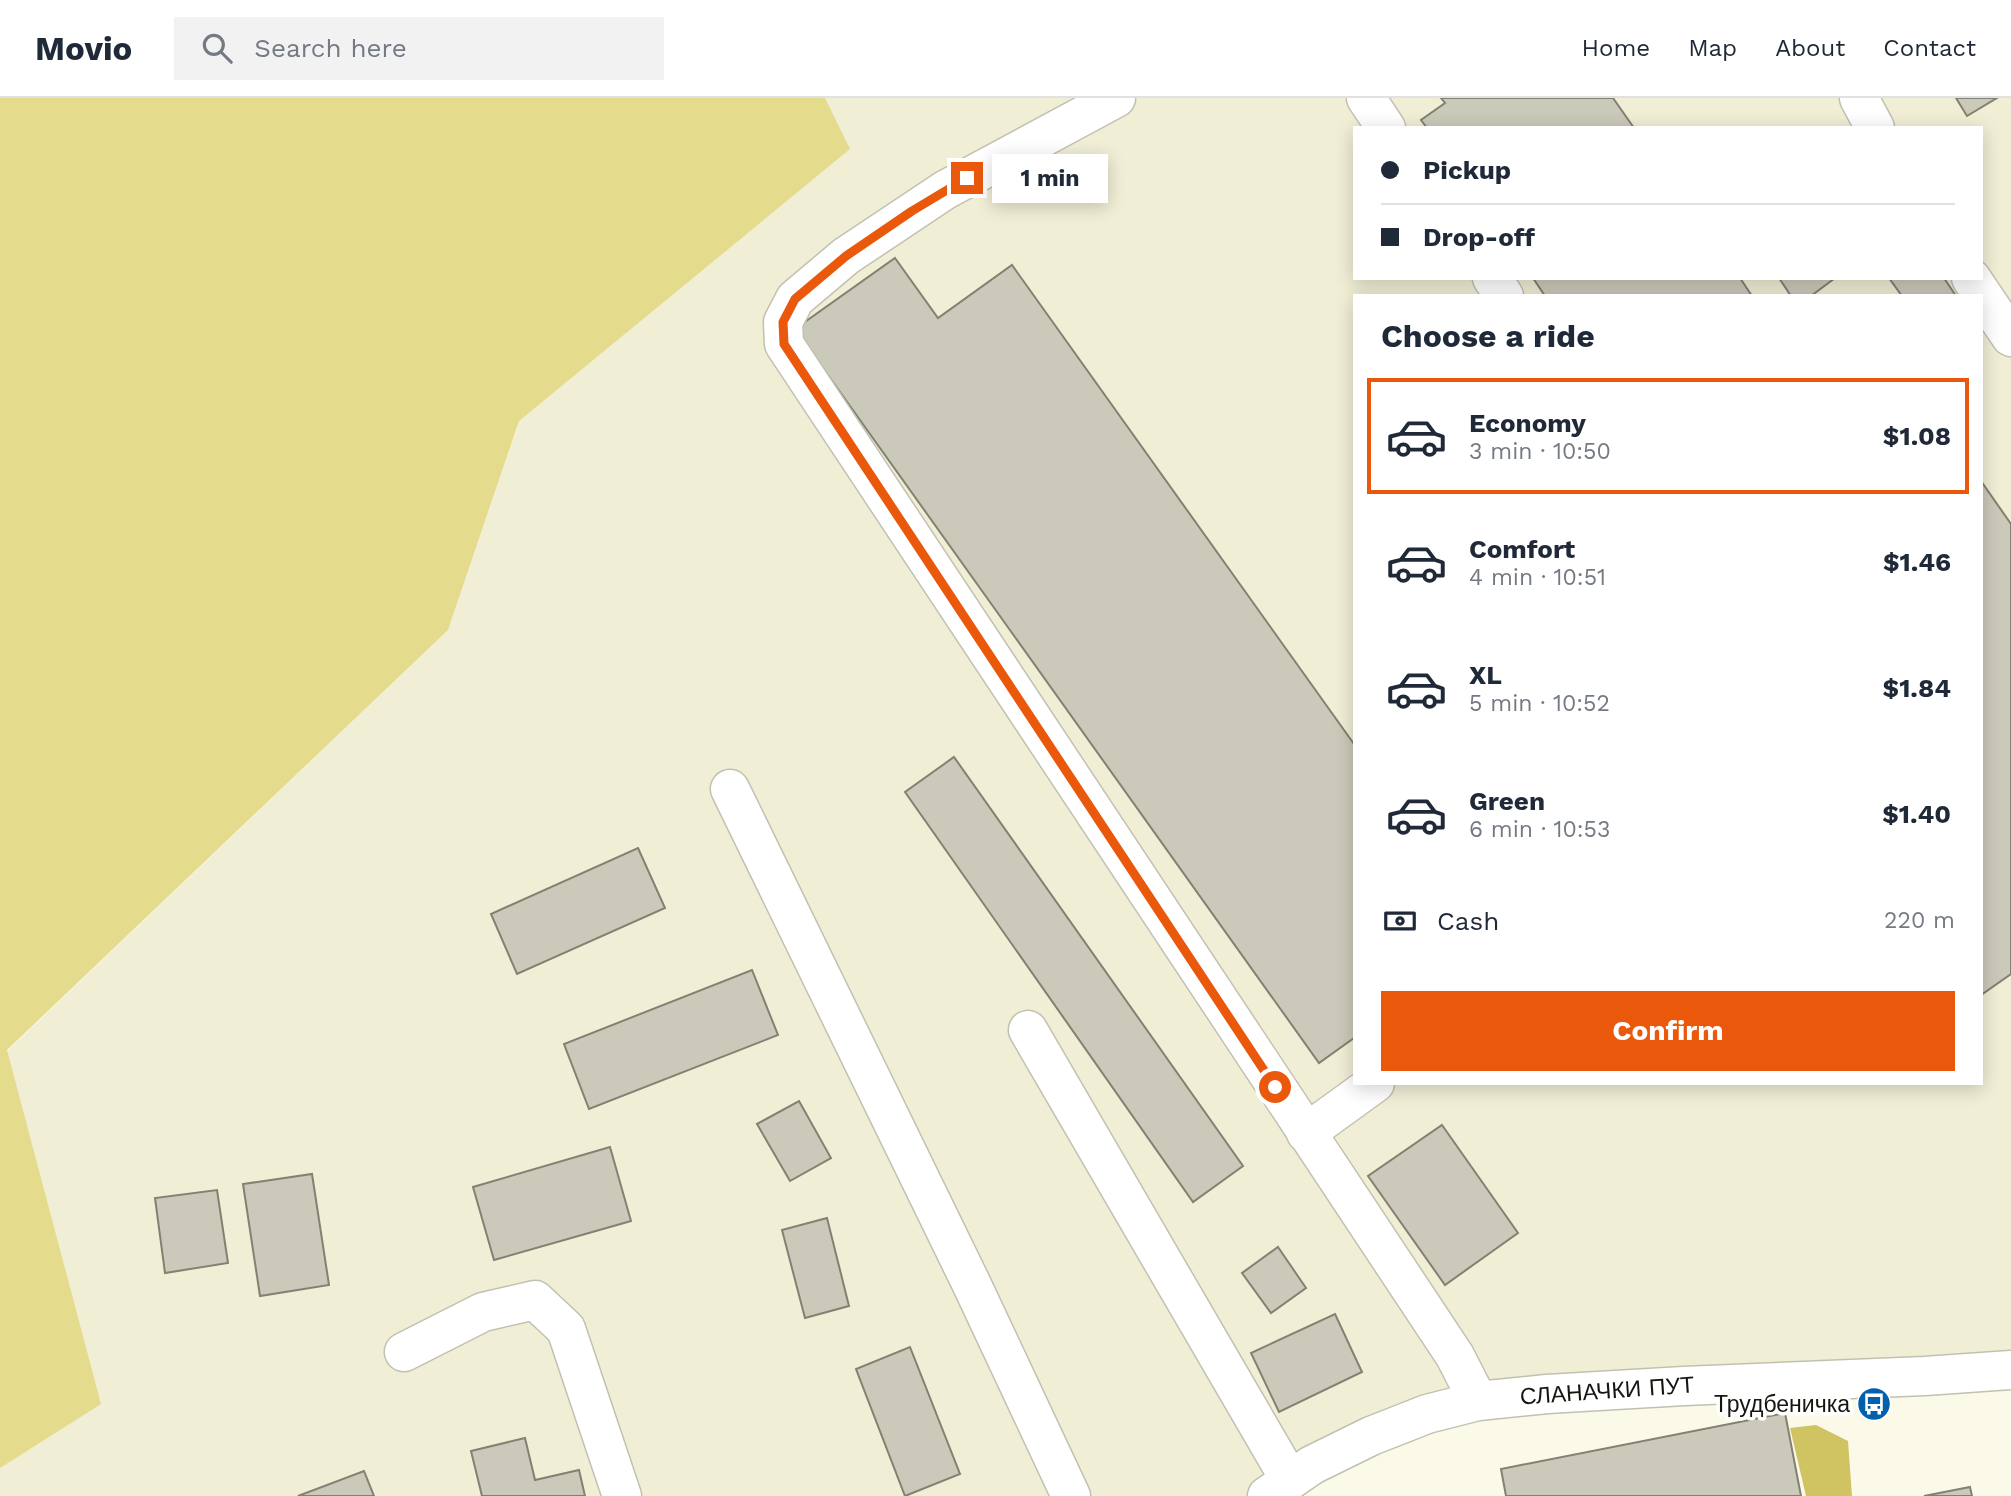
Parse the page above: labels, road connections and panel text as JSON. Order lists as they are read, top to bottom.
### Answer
{
  "streets": {
    "street": ["СЛАНАЧКИ ПУТ"]
  },
  "places": {
    "bus stop": ["Трудбеничка"]
  },
  "page": {
    "header": "Movio",
    "search": "Search here",
    "nav": [
      "Home",
      "Map",
      "About",
      "Contact"
    ],
    "banner": ["Pickup", "Drop-off"],
    "bubble": "1 min",
    "heading": "Choose a ride",
    "list": [
      {
        "name": "Economy",
        "note": "3 min · 10:50",
        "value": "$1.08"
      },
      {
        "name": "Comfort",
        "note": "4 min · 10:51",
        "value": "$1.46"
      },
      {
        "name": "XL",
        "note": "5 min · 10:52",
        "value": "$1.84"
      },
      {
        "name": "Green",
        "note": "6 min · 10:53",
        "value": "$1.40"
      }
    ],
    "pay": ["Cash", "220 m"],
    "buttons": "Confirm"
  }
}
